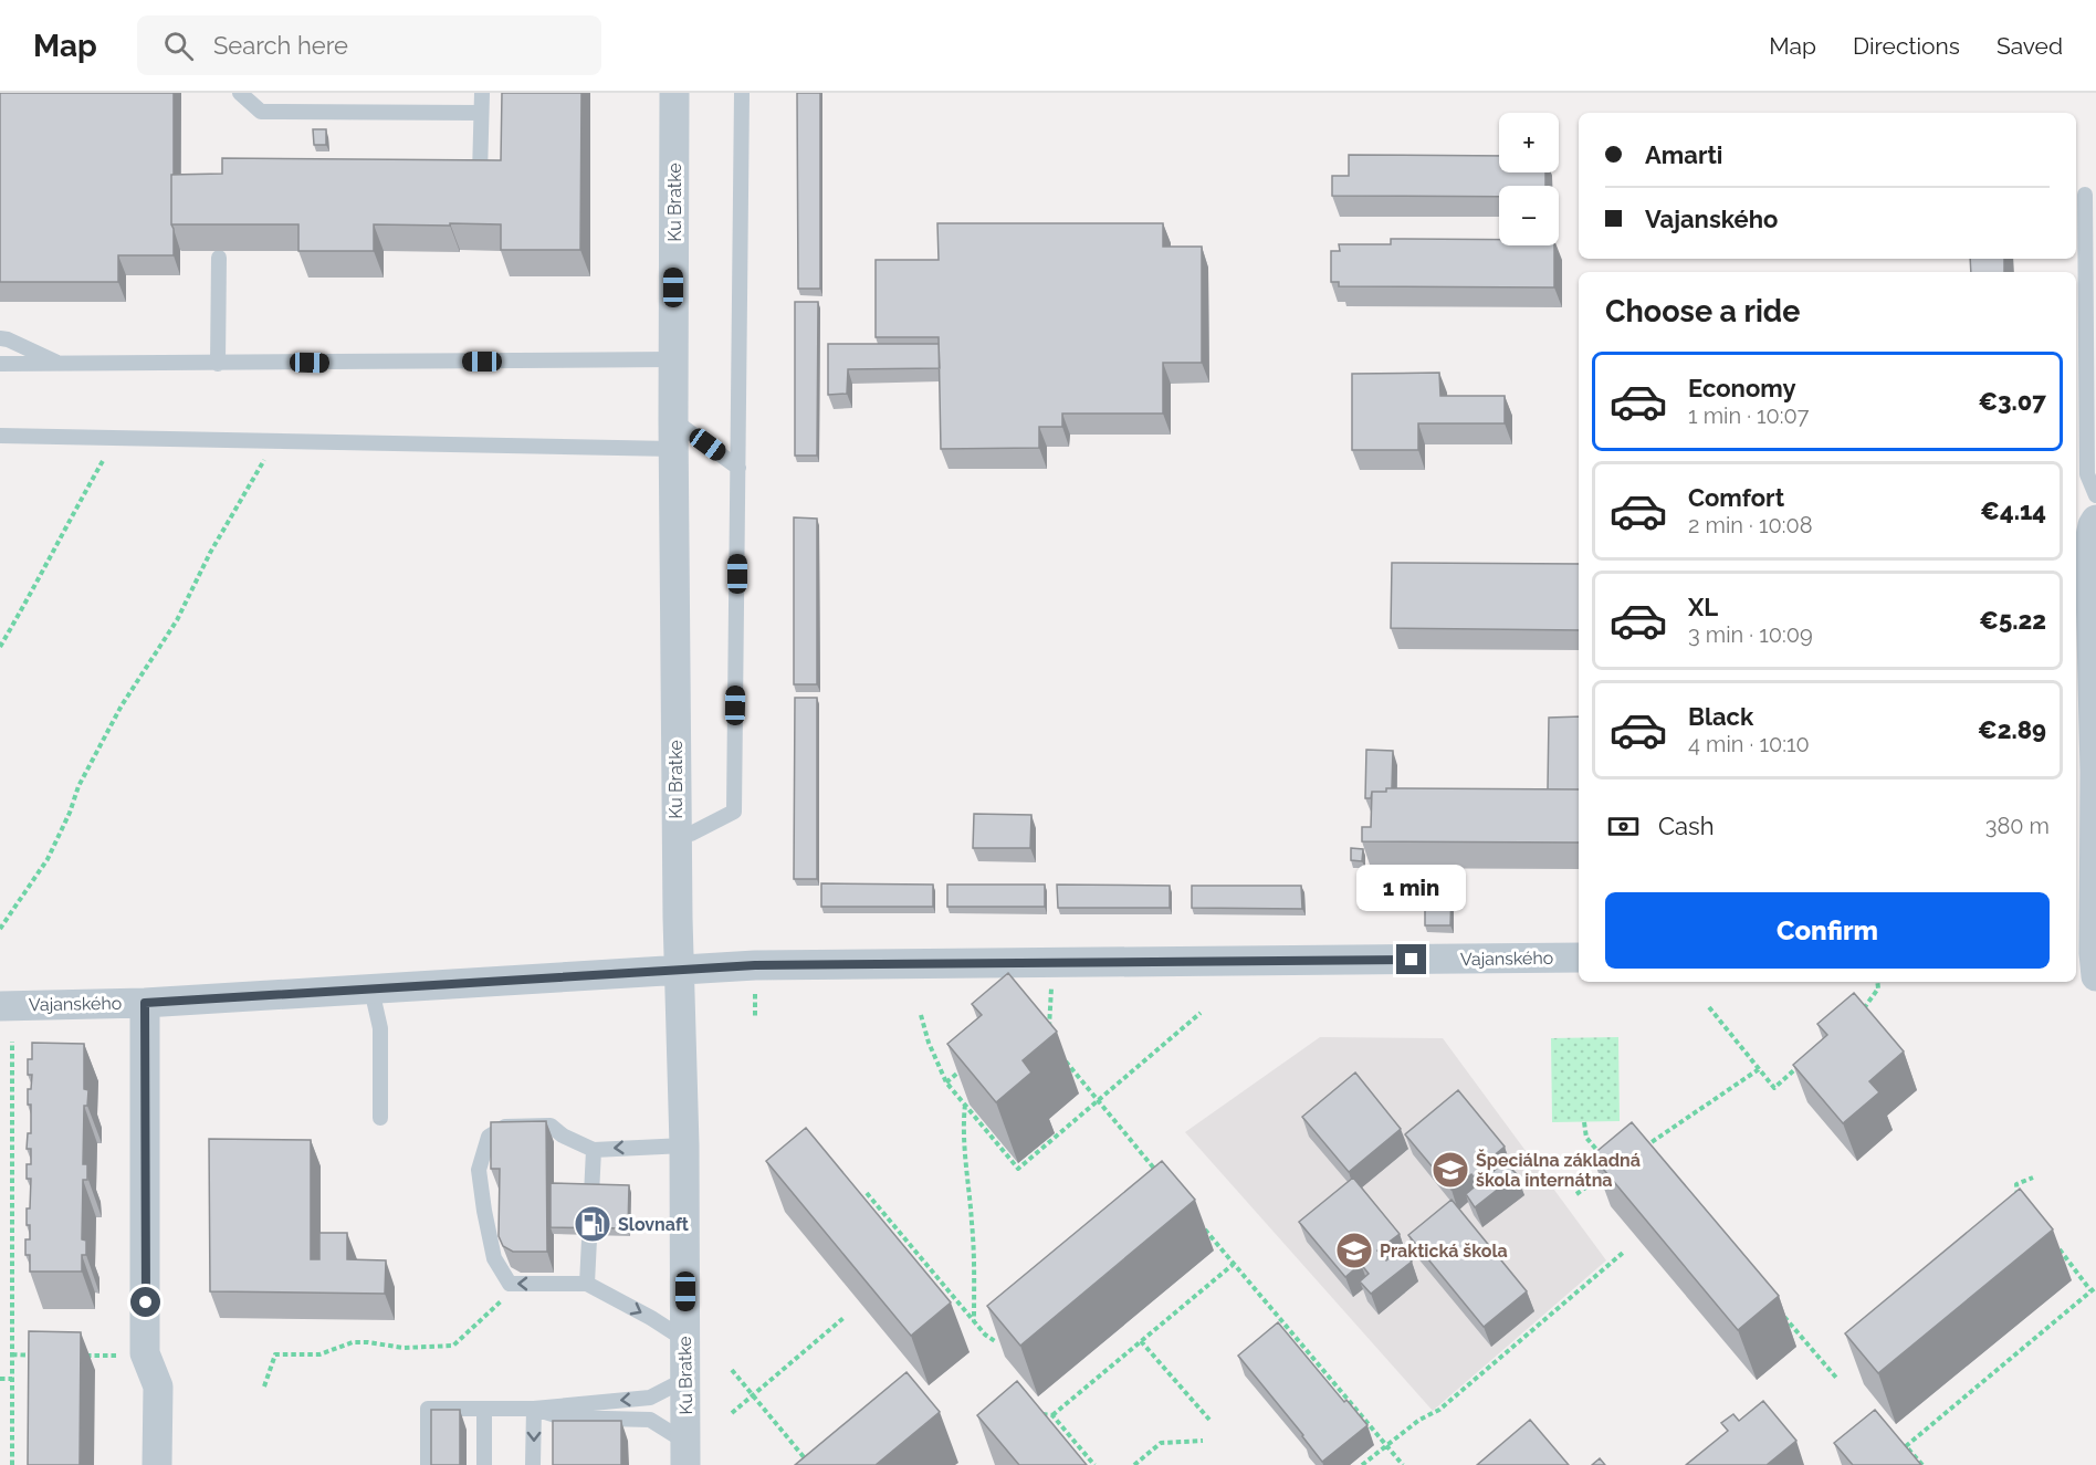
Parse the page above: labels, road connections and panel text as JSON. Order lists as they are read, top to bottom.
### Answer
{
  "streets": {
    "street": ["Ku Bratke", "Vajanského"]
  },
  "crossings": [
    ["Ku Bratke", "Vajanského"]
  ],
  "places": {
    "school or university": ["Špeciálna základná škola internátna", "Praktická škola"],
    "fuel station": ["Slovnaft"]
  },
  "page": {
    "header": "Map",
    "search": "Search here",
    "nav": ["Map", "Directions", "Saved"],
    "map_buttons": ["+", "−"],
    "banner": ["Amarti", "Vajanského"],
    "heading": "Choose a ride",
    "list": [
      {
        "name": "Economy",
        "note": "1 min · 10:07",
        "value": "€3.07"
      },
      {
        "name": "Comfort",
        "note": "2 min · 10:08",
        "value": "€4.14"
      },
      {
        "name": "XL",
        "note": "3 min · 10:09",
        "value": "€5.22"
      },
      {
        "name": "Black",
        "note": "4 min · 10:10",
        "value": "€2.89"
      }
    ],
    "pay": ["Cash", "380 m"],
    "bubble": "1 min",
    "buttons": "Confirm"
  }
}
